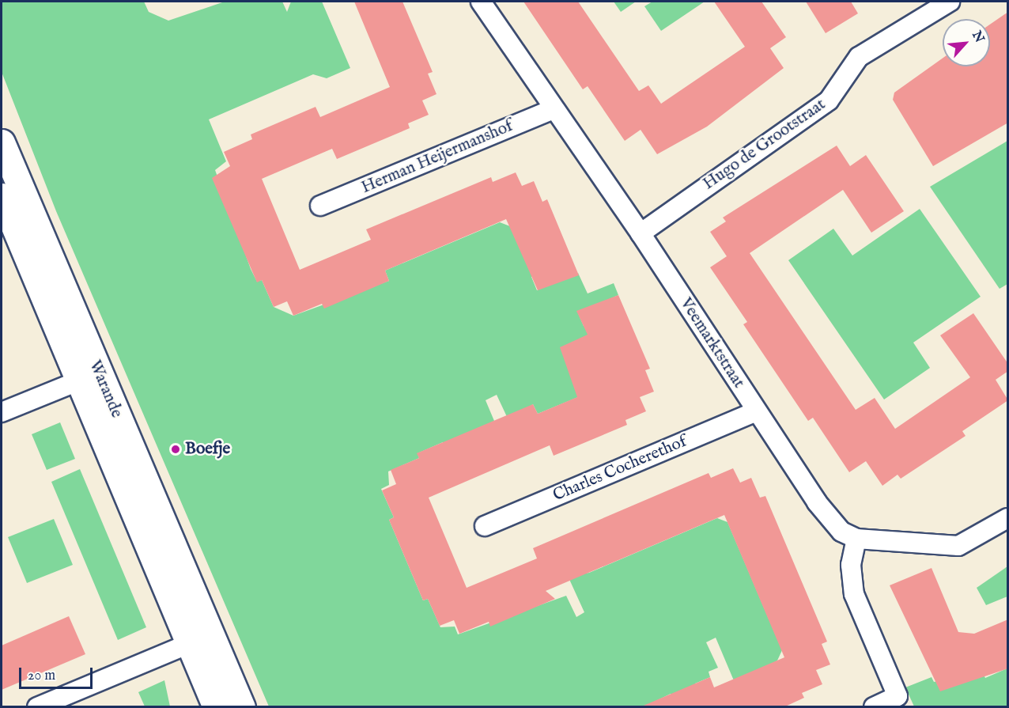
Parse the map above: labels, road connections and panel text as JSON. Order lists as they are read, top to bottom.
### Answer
{
  "streets": {
    "street": [
      "Hugo de Grootstraat",
      "Herman Heijermanshof",
      "Veemarktstraat",
      "Warande",
      "Charles Cocherethof"
    ]
  },
  "crossings": [
    ["Hugo de Grootstraat", "Veemarktstraat"],
    ["Herman Heijermanshof", "Veemarktstraat"],
    ["Veemarktstraat", "Charles Cocherethof"]
  ],
  "places": ["Boefje"],
  "scale_bar": "20 m",
  "north": "top right"
}
